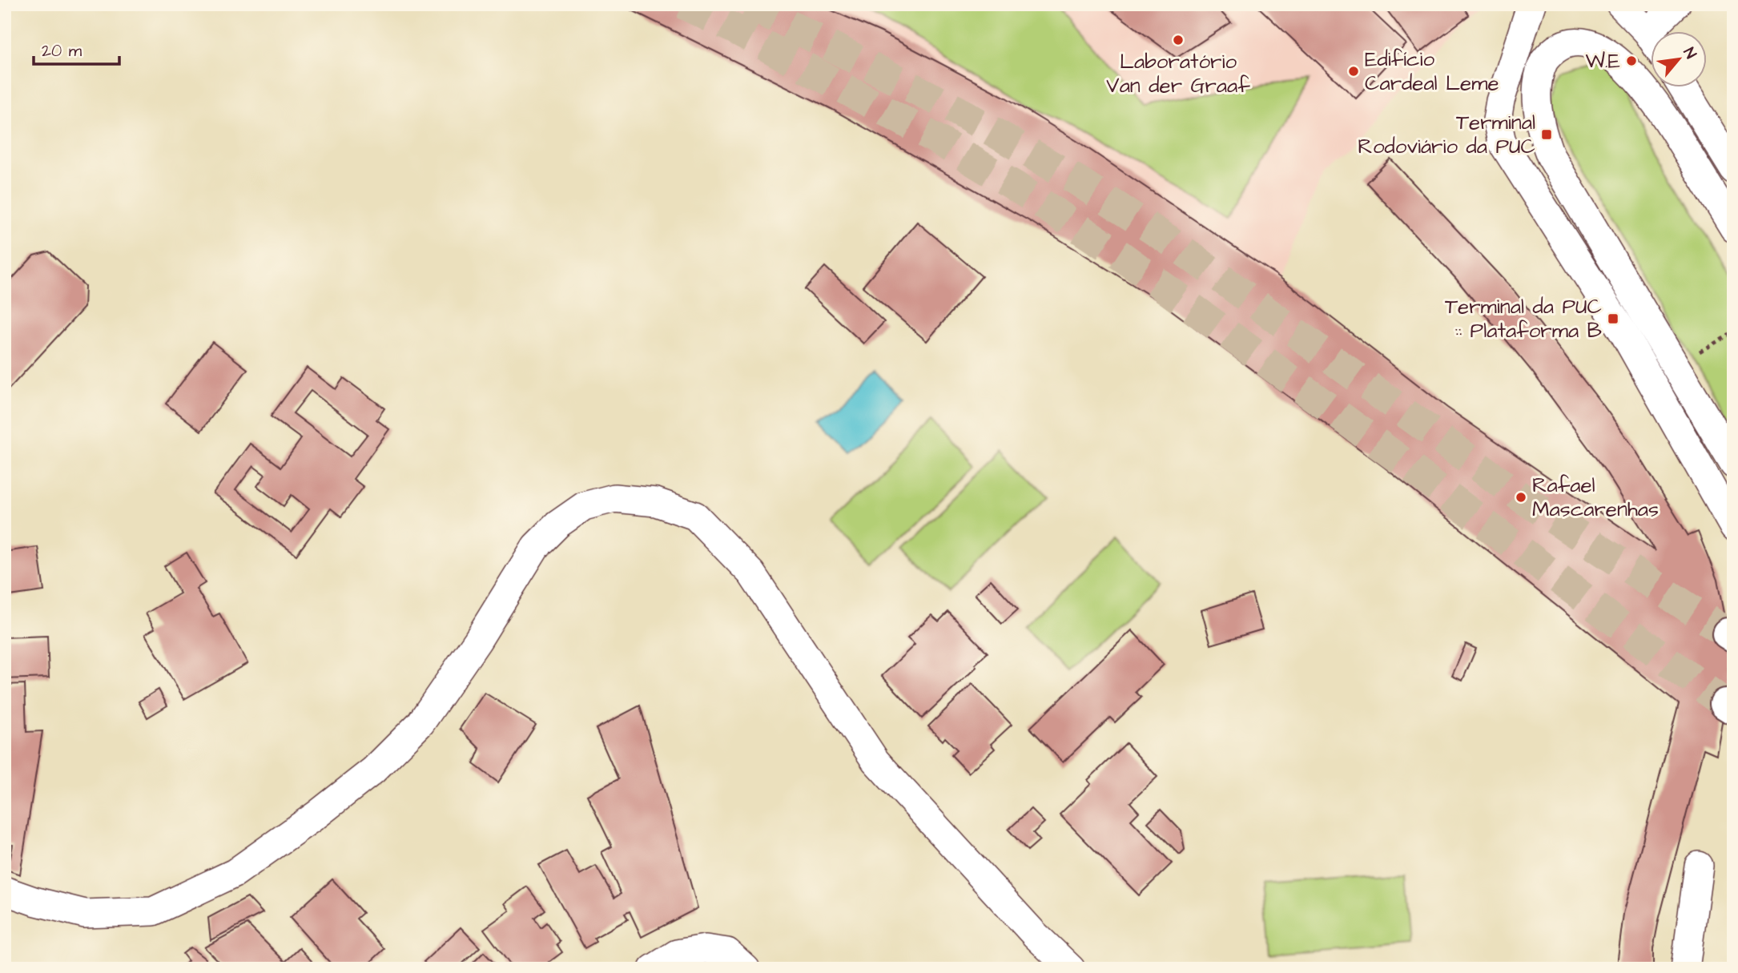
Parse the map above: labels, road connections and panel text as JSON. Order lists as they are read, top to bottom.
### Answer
{
  "places": {
    "other": [
      "Laboratório Van der Graaf",
      "W.E",
      "Edifício Cardeal Leme",
      "Rafael Mascarenhas"
    ],
    "transit": ["Terminal Rodoviário da PUC", "Terminal da PUC :: Plataforma B"]
  },
  "scale_bar": "20 m",
  "north": "top right"
}
